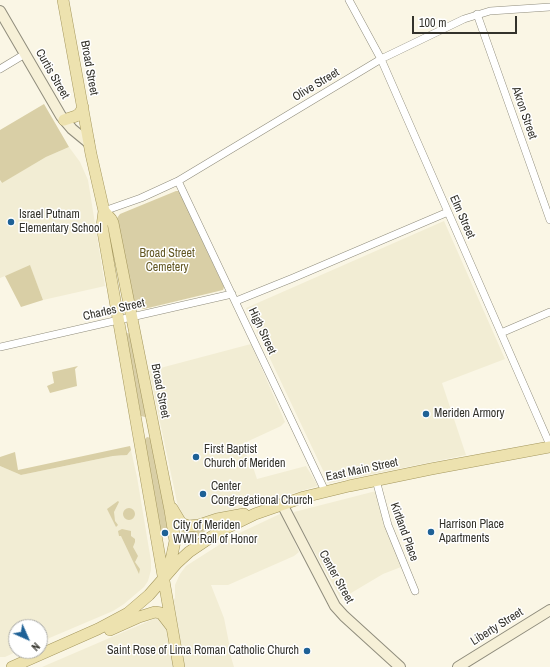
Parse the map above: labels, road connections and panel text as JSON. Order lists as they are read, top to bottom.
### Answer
{
  "streets": {
    "main road": [
      "Broad Street",
      "Curtis Street",
      "East Main Street",
      "Center Street",
      "Liberty Street"
    ],
    "street": [
      "Olive Street",
      "Akron Street",
      "Elm Street",
      "Charles Street",
      "High Street",
      "Kirtland Place"
    ]
  },
  "crossings": [
    ["Broad Street", "Curtis Street"],
    ["Broad Street", "Olive Street"],
    ["Broad Street", "Charles Street"],
    ["Broad Street", "East Main Street"],
    ["Olive Street", "Akron Street"],
    ["Olive Street", "Elm Street"],
    ["Olive Street", "High Street"],
    ["Elm Street", "Charles Street"],
    ["Elm Street", "East Main Street"],
    ["Charles Street", "High Street"],
    ["High Street", "East Main Street"],
    ["East Main Street", "Kirtland Place"],
    ["East Main Street", "Center Street"]
  ],
  "parks": ["Broad Street Cemetery"],
  "places": [
    "Israel Putnam Elementary School",
    "Meriden Armory",
    "First Baptist Church of Meriden",
    "Center Congregational Church",
    "Harrison Place Apartments",
    "City of Meriden WWII Roll of Honor",
    "Saint Rose of Lima Roman Catholic Church"
  ],
  "scale_bar": "100 m",
  "north": "bottom right"
}
